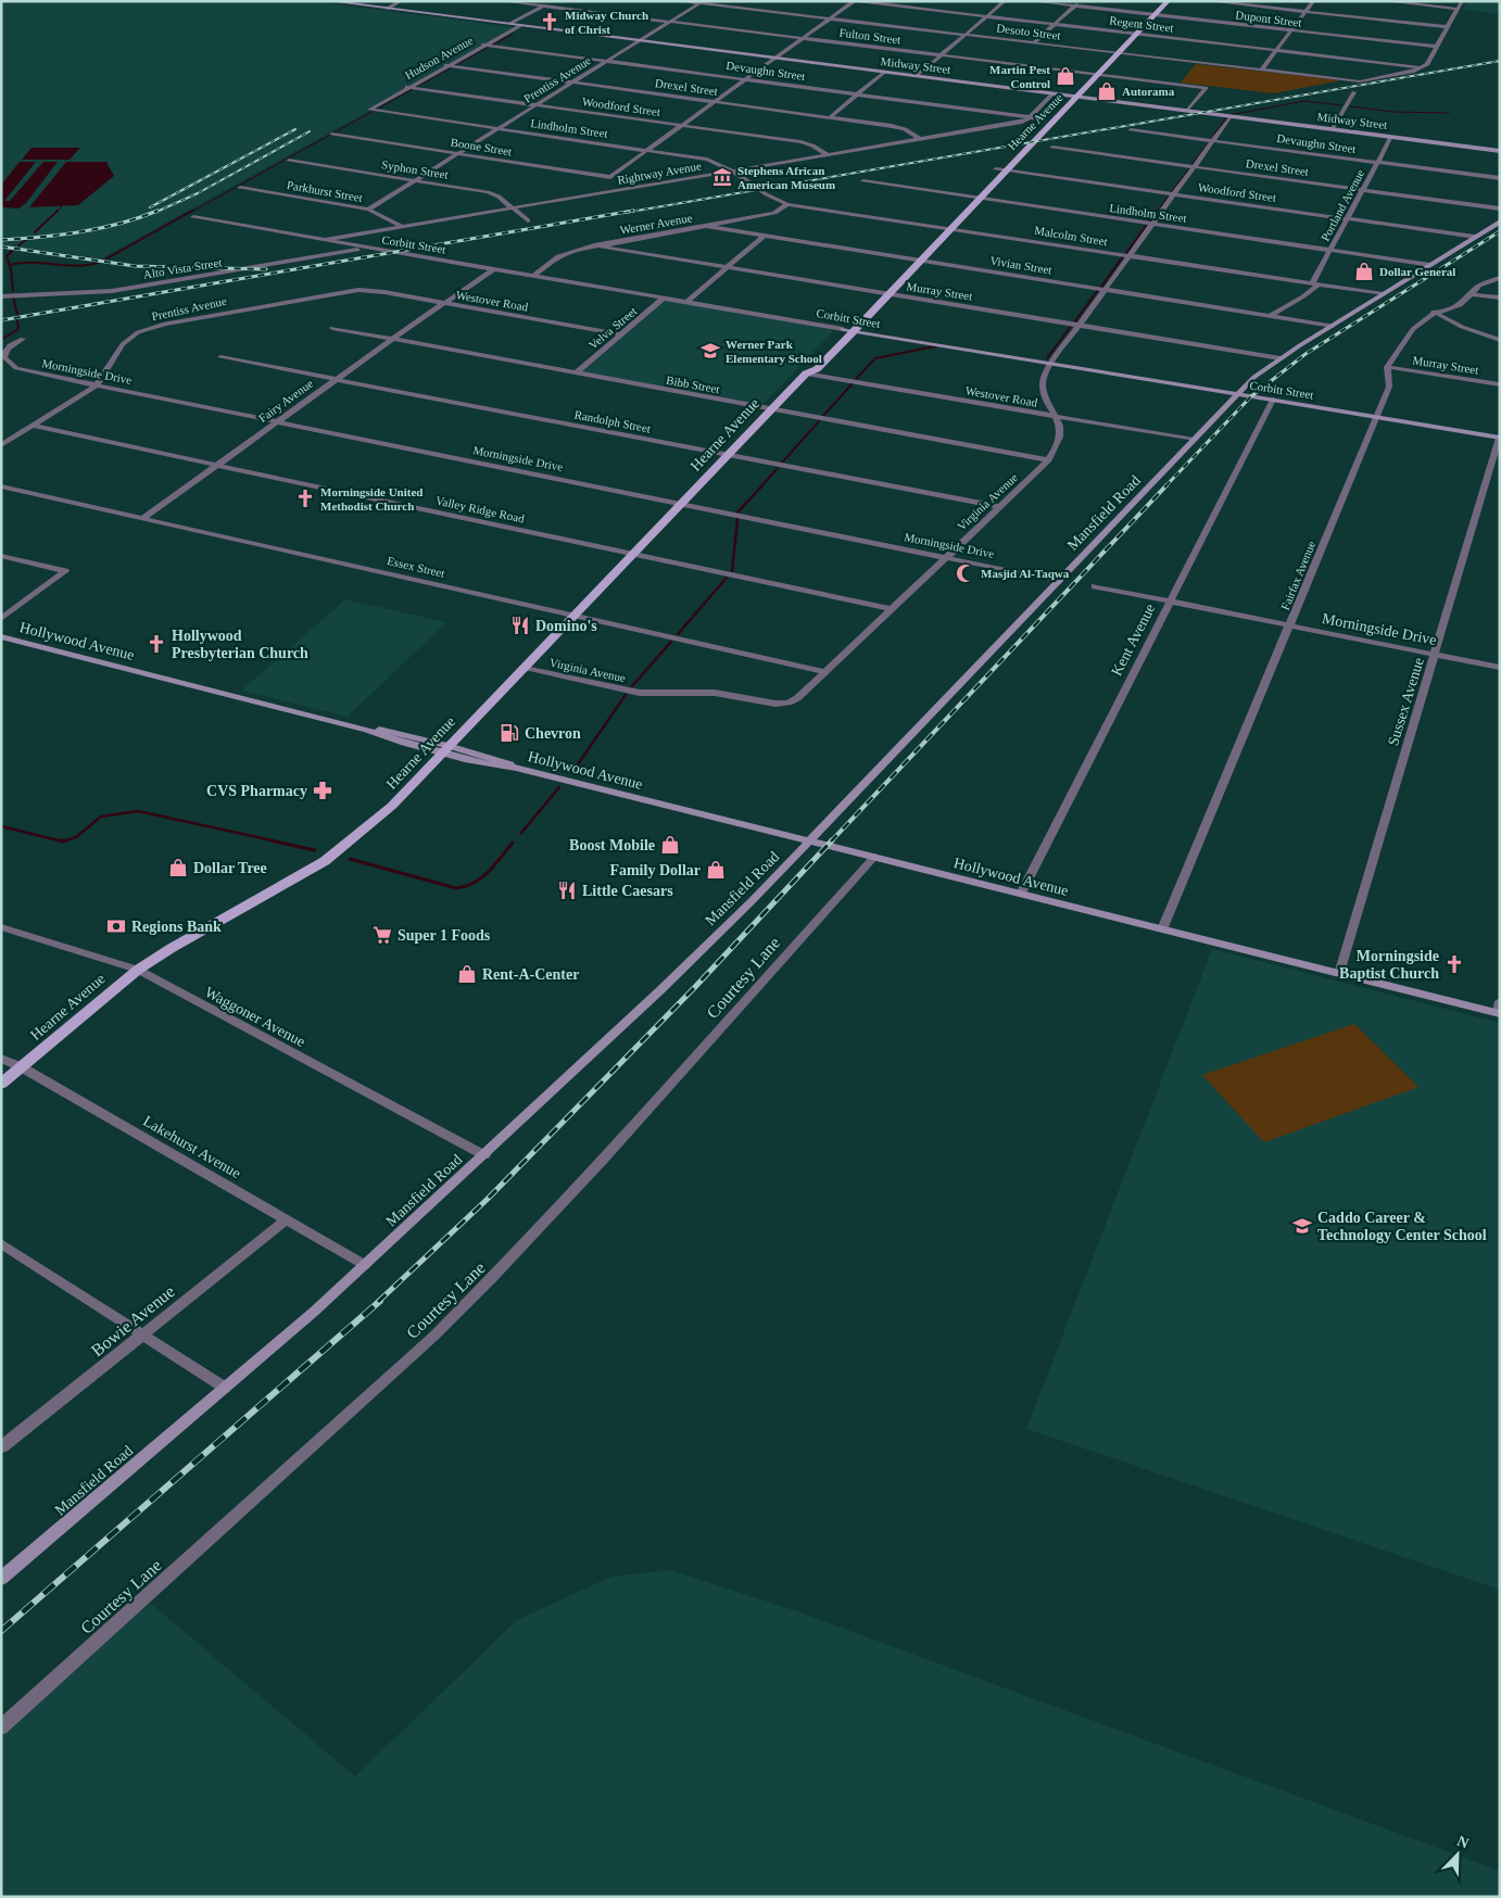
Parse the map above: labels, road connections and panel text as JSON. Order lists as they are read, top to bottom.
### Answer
{
  "streets": {
    "main road": [
      "Midway Street",
      "Hearne Avenue",
      "Corbitt Street",
      "Mansfield Road",
      "Hollywood Avenue"
    ],
    "street": [
      "Dupont Street",
      "Regent Street",
      "Desoto Street",
      "Fulton Street",
      "Hudson Avenue",
      "Devaughn Street",
      "Prentiss Avenue",
      "Drexel Street",
      "Woodford Street",
      "Lindholm Street",
      "Boone Street",
      "Syphon Street",
      "Rightway Avenue",
      "Parkhurst Street",
      "Portland Avenue",
      "Werner Avenue",
      "Malcolm Street",
      "Vivian Street",
      "Alto Vista Street",
      "Murray Street",
      "Westover Road",
      "Velva Street",
      "Morningside Drive",
      "Bibb Street",
      "Fairy Avenue",
      "Randolph Street",
      "Virginia Avenue",
      "Valley Ridge Road",
      "Essex Street",
      "Fairfax Avenue",
      "Kent Avenue",
      "Sussex Avenue",
      "Courtesy Lane",
      "Waggoner Avenue",
      "Lakehurst Avenue",
      "Bowie Avenue"
    ]
  },
  "crossings": [
    ["Dupont Street", "Hearne Avenue"],
    ["Regent Street", "Desoto Street"],
    ["Regent Street", "Hearne Avenue"],
    ["Desoto Street", "Prentiss Avenue"],
    ["Desoto Street", "Hearne Avenue"],
    ["Fulton Street", "Midway Street"],
    ["Fulton Street", "Prentiss Avenue"],
    ["Fulton Street", "Hearne Avenue"],
    ["Hudson Avenue", "Midway Street"],
    ["Hudson Avenue", "Devaughn Street"],
    ["Hudson Avenue", "Drexel Street"],
    ["Hudson Avenue", "Woodford Street"],
    ["Hudson Avenue", "Lindholm Street"],
    ["Midway Street", "Prentiss Avenue"],
    ["Midway Street", "Hearne Avenue"],
    ["Midway Street", "Portland Avenue"],
    ["Midway Street", "Virginia Avenue"],
    ["Devaughn Street", "Prentiss Avenue"],
    ["Devaughn Street", "Hearne Avenue"],
    ["Devaughn Street", "Rightway Avenue"],
    ["Devaughn Street", "Portland Avenue"],
    ["Devaughn Street", "Virginia Avenue"],
    ["Prentiss Avenue", "Drexel Street"],
    ["Prentiss Avenue", "Woodford Street"],
    ["Prentiss Avenue", "Lindholm Street"],
    ["Prentiss Avenue", "Boone Street"],
    ["Prentiss Avenue", "Syphon Street"],
    ["Prentiss Avenue", "Parkhurst Street"],
    ["Prentiss Avenue", "Westover Road"],
    ["Prentiss Avenue", "Morningside Drive"],
    ["Prentiss Avenue", "Valley Ridge Road"],
    ["Drexel Street", "Rightway Avenue"],
    ["Drexel Street", "Portland Avenue"],
    ["Drexel Street", "Virginia Avenue"],
    ["Woodford Street", "Hearne Avenue"],
    ["Woodford Street", "Rightway Avenue"],
    ["Woodford Street", "Portland Avenue"],
    ["Woodford Street", "Virginia Avenue"],
    ["Woodford Street", "Mansfield Road"],
    ["Hearne Avenue", "Lindholm Street"],
    ["Hearne Avenue", "Malcolm Street"],
    ["Hearne Avenue", "Corbitt Street"],
    ["Hearne Avenue", "Vivian Street"],
    ["Hearne Avenue", "Murray Street"],
    ["Hearne Avenue", "Westover Road"],
    ["Hearne Avenue", "Morningside Drive"],
    ["Hearne Avenue", "Bibb Street"],
    ["Hearne Avenue", "Randolph Street"],
    ["Hearne Avenue", "Virginia Avenue"],
    ["Hearne Avenue", "Valley Ridge Road"],
    ["Hearne Avenue", "Essex Street"],
    ["Hearne Avenue", "Hollywood Avenue"],
    ["Hearne Avenue", "Waggoner Avenue"],
    ["Hearne Avenue", "Lakehurst Avenue"],
    ["Lindholm Street", "Rightway Avenue"],
    ["Lindholm Street", "Portland Avenue"],
    ["Lindholm Street", "Malcolm Street"],
    ["Lindholm Street", "Virginia Avenue"],
    ["Lindholm Street", "Mansfield Road"],
    ["Syphon Street", "Rightway Avenue"],
    ["Rightway Avenue", "Parkhurst Street"],
    ["Rightway Avenue", "Corbitt Street"],
    ["Portland Avenue", "Malcolm Street"],
    ["Werner Avenue", "Malcolm Street"],
    ["Werner Avenue", "Corbitt Street"],
    ["Werner Avenue", "Vivian Street"],
    ["Werner Avenue", "Murray Street"],
    ["Malcolm Street", "Virginia Avenue"],
    ["Malcolm Street", "Mansfield Road"],
    ["Corbitt Street", "Alto Vista Street"],
    ["Corbitt Street", "Velva Street"],
    ["Corbitt Street", "Fairy Avenue"],
    ["Corbitt Street", "Virginia Avenue"],
    ["Corbitt Street", "Mansfield Road"],
    ["Corbitt Street", "Fairfax Avenue"],
    ["Corbitt Street", "Kent Avenue"],
    ["Corbitt Street", "Sussex Avenue"],
    ["Vivian Street", "Virginia Avenue"],
    ["Vivian Street", "Mansfield Road"],
    ["Murray Street", "Virginia Avenue"],
    ["Murray Street", "Mansfield Road"],
    ["Murray Street", "Fairfax Avenue"],
    ["Westover Road", "Velva Street"],
    ["Westover Road", "Fairy Avenue"],
    ["Westover Road", "Virginia Avenue"],
    ["Westover Road", "Mansfield Road"],
    ["Velva Street", "Bibb Street"],
    ["Morningside Drive", "Fairy Avenue"],
    ["Morningside Drive", "Virginia Avenue"],
    ["Morningside Drive", "Mansfield Road"],
    ["Morningside Drive", "Fairfax Avenue"],
    ["Morningside Drive", "Kent Avenue"],
    ["Morningside Drive", "Sussex Avenue"],
    ["Bibb Street", "Fairy Avenue"],
    ["Bibb Street", "Virginia Avenue"],
    ["Fairy Avenue", "Randolph Street"],
    ["Fairy Avenue", "Valley Ridge Road"],
    ["Fairy Avenue", "Essex Street"],
    ["Randolph Street", "Virginia Avenue"],
    ["Virginia Avenue", "Valley Ridge Road"],
    ["Virginia Avenue", "Essex Street"],
    ["Mansfield Road", "Hollywood Avenue"],
    ["Mansfield Road", "Waggoner Avenue"],
    ["Mansfield Road", "Lakehurst Avenue"],
    ["Fairfax Avenue", "Hollywood Avenue"],
    ["Kent Avenue", "Hollywood Avenue"],
    ["Hollywood Avenue", "Sussex Avenue"],
    ["Hollywood Avenue", "Courtesy Lane"],
    ["Lakehurst Avenue", "Bowie Avenue"]
  ],
  "places": {
    "church": [
      "Midway Church of Christ",
      "Morningside United Methodist Church",
      "Hollywood Presbyterian Church",
      "Morningside Baptist Church"
    ],
    "shop": [
      "Martin Pest Control",
      "Autorama",
      "Dollar General",
      "Boost Mobile",
      "Dollar Tree",
      "Family Dollar",
      "Rent-A-Center"
    ],
    "museum": ["Stephens African American Museum"],
    "school or university": ["Werner Park Elementary School", "Caddo Career & Technology Center School"],
    "mosque": ["Masjid Al-Taqwa"],
    "restaurant": ["Domino's", "Little Caesars"],
    "fuel station": ["Chevron"],
    "pharmacy": ["CVS Pharmacy"],
    "bank": ["Regions Bank"],
    "supermarket": ["Super 1 Foods"]
  },
  "north": "top right"
}
